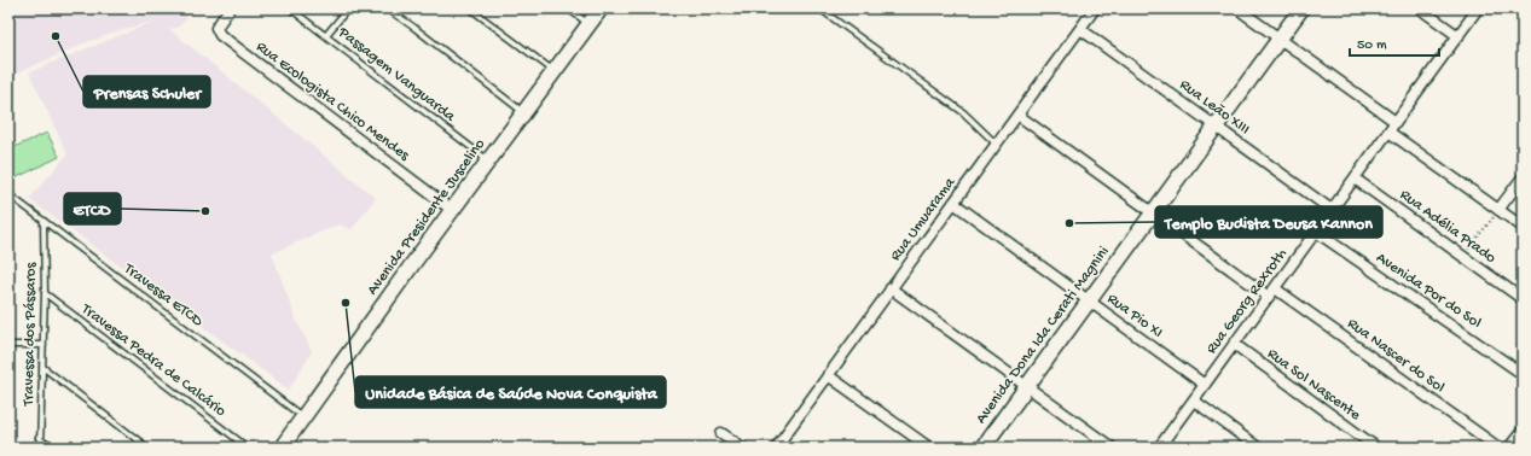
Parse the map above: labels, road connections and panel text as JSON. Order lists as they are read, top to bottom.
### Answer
{
  "streets": {
    "street": [
      "Rua Ecologista Chico Mendes",
      "Rua Leão XIII",
      "Avenida Presidente Juscelino",
      "Rua Umuarama",
      "Rua Adélia Prado",
      "Avenida Por do Sol",
      "Rua Georg Rexroth",
      "Rua Pio XI",
      "Avenida Dona Ida Cerati Magnini",
      "Rua Nascer do Sol",
      "Rua Sol Nascente"
    ],
    "lane": [
      "Passagem Vanguarda",
      "Travessa ETCD",
      "Travessa dos Pássaros",
      "Travessa Pedra de Calcário"
    ]
  },
  "crossings": [
    ["Passagem Vanguarda", "Avenida Presidente Juscelino"],
    ["Rua Ecologista Chico Mendes", "Avenida Presidente Juscelino"],
    ["Rua Leão XIII", "Rua Umuarama"],
    ["Rua Leão XIII", "Rua Georg Rexroth"],
    ["Rua Leão XIII", "Avenida Dona Ida Cerati Magnini"],
    ["Avenida Presidente Juscelino", "Travessa ETCD"],
    ["Rua Umuarama", "Rua Pio XI"],
    ["Rua Adélia Prado", "Rua Georg Rexroth"],
    ["Avenida Por do Sol", "Rua Georg Rexroth"],
    ["Travessa ETCD", "Travessa dos Pássaros"],
    ["Rua Georg Rexroth", "Rua Pio XI"],
    ["Rua Georg Rexroth", "Rua Nascer do Sol"],
    ["Rua Georg Rexroth", "Rua Sol Nascente"],
    ["Rua Pio XI", "Avenida Dona Ida Cerati Magnini"],
    ["Travessa dos Pássaros", "Travessa Pedra de Calcário"]
  ],
  "places": [
    "Prensas Schuler",
    "ETCD",
    "Templo Budista Deusa Kannon",
    "Unidade Básica de Saúde Nova Conquista"
  ],
  "scale_bar": "50 m"
}
